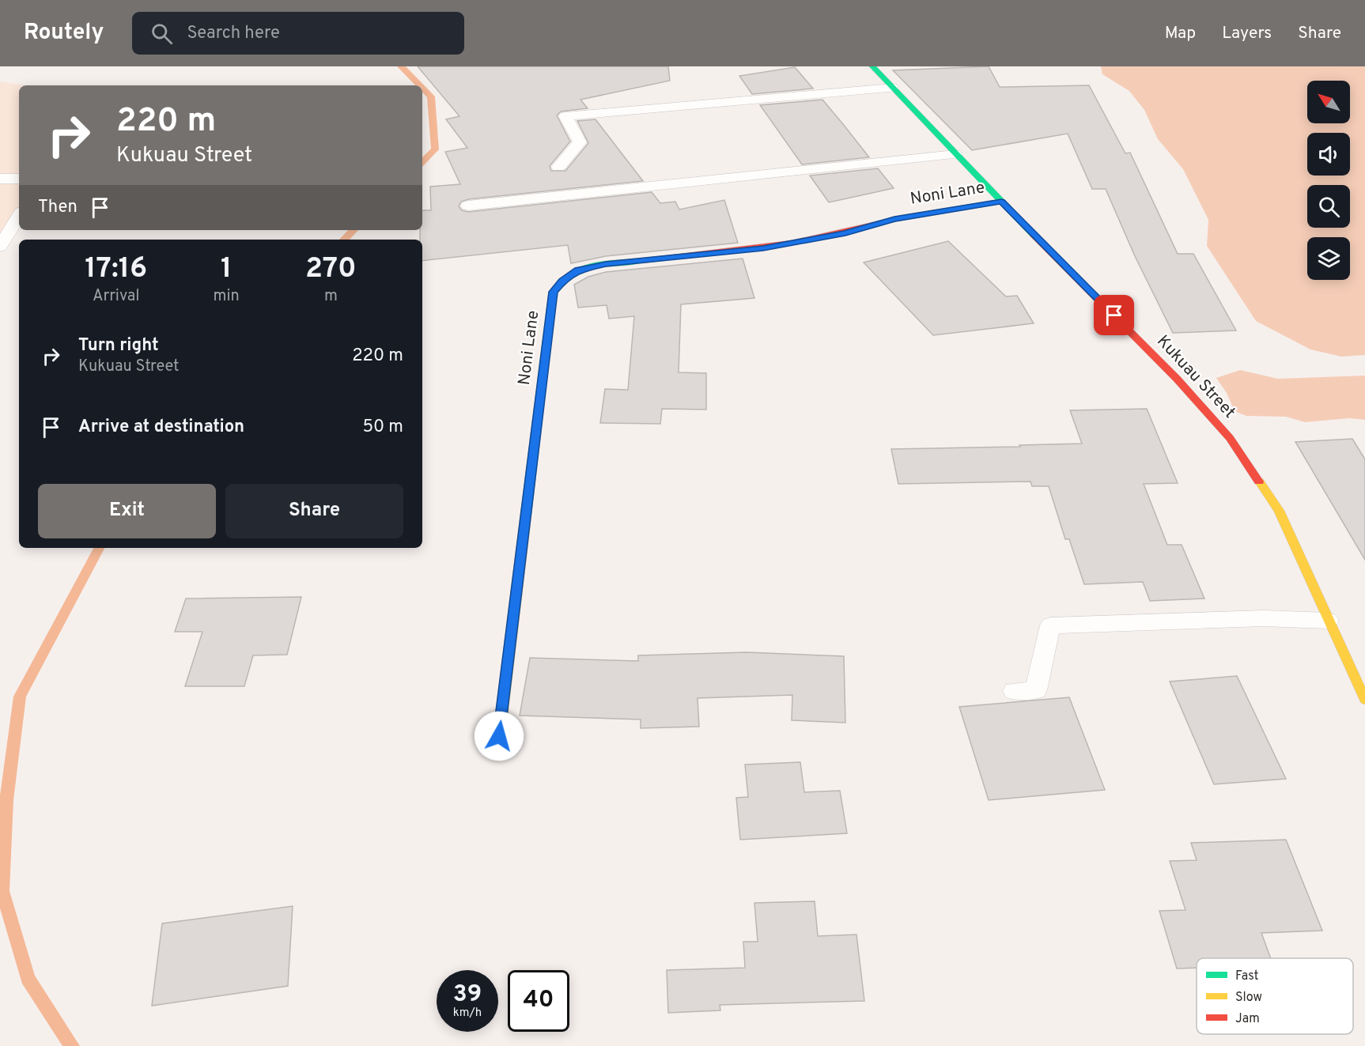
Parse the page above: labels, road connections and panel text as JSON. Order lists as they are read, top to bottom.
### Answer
{
  "streets": {
    "street": ["Noni Lane", "Kukuau Street"]
  },
  "crossings": [
    ["Noni Lane", "Kukuau Street"]
  ],
  "legend": ["Fast", "Slow", "Jam"],
  "north": "top left",
  "page": {
    "header": "Routely",
    "search": "Search here",
    "nav": ["Map", "Layers", "Share"],
    "turn": ["220 m", "Kukuau Street"],
    "then": "Then",
    "eta": [
      "17:16",
      "Arrival",
      "1",
      "min",
      "270",
      "m"
    ],
    "list": [
      {
        "name": "Turn right",
        "note": "Kukuau Street",
        "value": "220 m"
      },
      {
        "name": "Arrive at destination",
        "value": "50 m"
      }
    ],
    "buttons": ["Exit", "Share"],
    "speed": "39 km/h",
    "limit": "40"
  }
}
